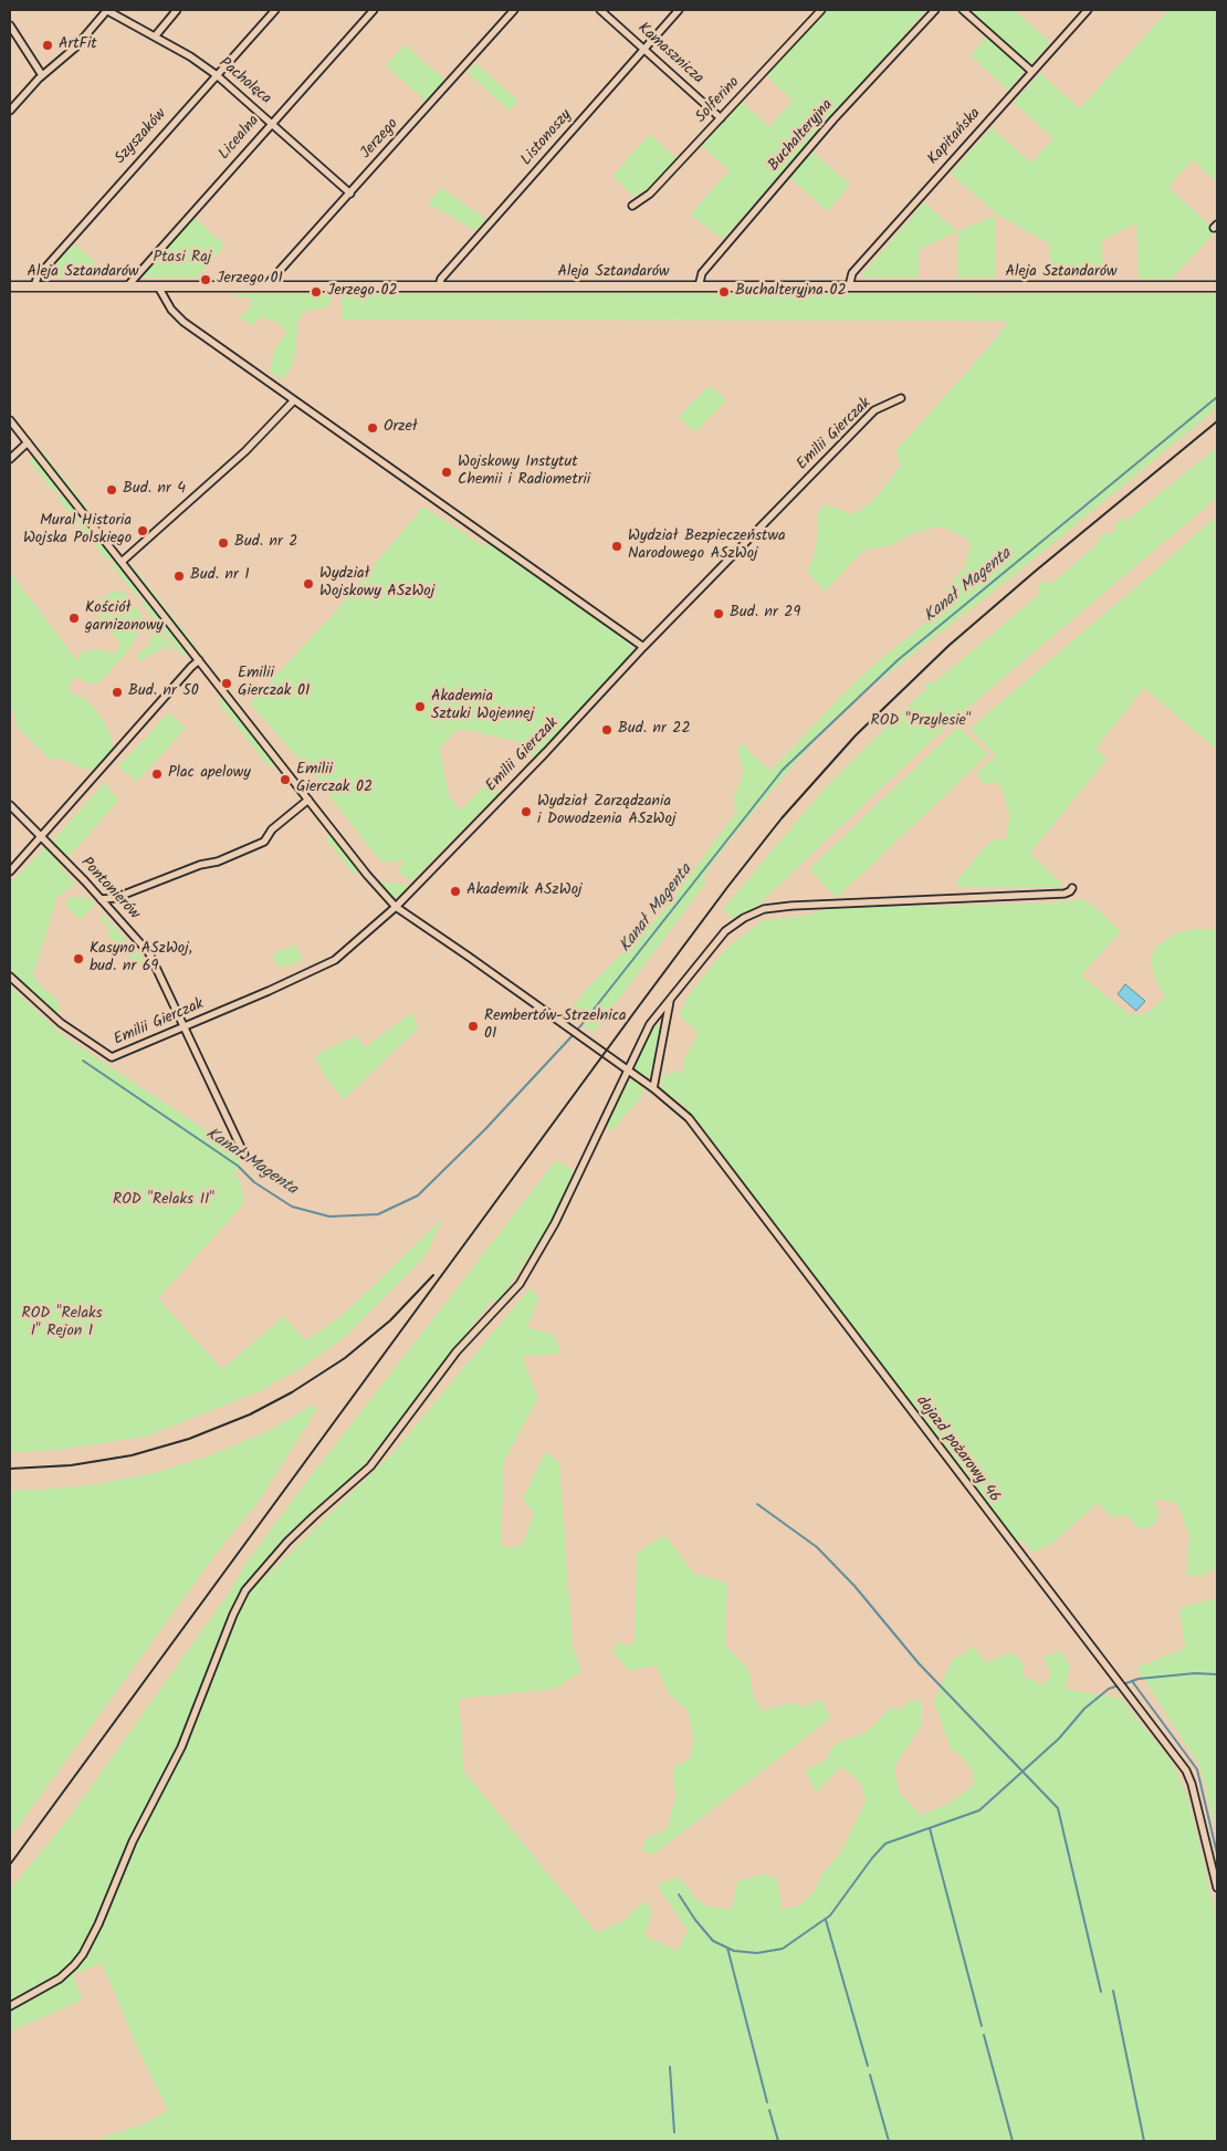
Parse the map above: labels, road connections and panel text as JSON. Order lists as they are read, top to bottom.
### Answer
{
  "streets": {
    "street": [
      "Kamasznicza",
      "Pacholęca",
      "Solferino",
      "Buchalteryjna",
      "Szyszaków",
      "Kapitańska",
      "Licealna",
      "Listonoszy",
      "Jerzego",
      "Aleja Sztandarów",
      "Emilii Gierczak",
      "Pontonierów",
      "dojazd pożarowy 46"
    ]
  },
  "crossings": [
    ["Kamasznicza", "Solferino"],
    ["Kamasznicza", "Listonoszy"],
    ["Pacholęca", "Szyszaków"],
    ["Pacholęca", "Licealna"],
    ["Pacholęca", "Jerzego"],
    ["Buchalteryjna", "Aleja Sztandarów"],
    ["Szyszaków", "Aleja Sztandarów"],
    ["Kapitańska", "Aleja Sztandarów"],
    ["Licealna", "Aleja Sztandarów"],
    ["Listonoszy", "Aleja Sztandarów"],
    ["Jerzego", "Aleja Sztandarów"],
    ["Emilii Gierczak", "Pontonierów"],
    ["Emilii Gierczak", "dojazd pożarowy 46"]
  ],
  "water": ["Kanał Magenta"],
  "parks": [
    "Ptasi Raj",
    "ROD \"Przylesie\"",
    "ROD \"Relaks II\"",
    "ROD \"Relaks I\" Rejon 1"
  ],
  "places": [
    "ArtFit",
    "Jerzego 01",
    "Jerzego 02",
    "Buchalteryjna 02",
    "Orzeł",
    "Wojskowy Instytut Chemii i Radiometrii",
    "Bud. nr 4",
    "Mural Historia Wojska Polskiego",
    "Bud. nr 2",
    "Wydział Bezpieczeństwa Narodowego ASzWoj",
    "Bud. nr 1",
    "Wydział Wojskowy ASzWoj",
    "Bud. nr 29",
    "Kościół garnizonowy",
    "Emilii Gierczak 01",
    "Bud. nr 50",
    "Akademia Sztuki Wojennej",
    "Bud. nr 22",
    "Plac apelowy",
    "Emilii Gierczak 02",
    "Wydział Zarządzania i Dowodzenia ASzWoj",
    "Akademik ASzWoj",
    "Kasyno ASzWoj, bud. nr 69",
    "Rembertów-Strzelnica 01"
  ]
}
